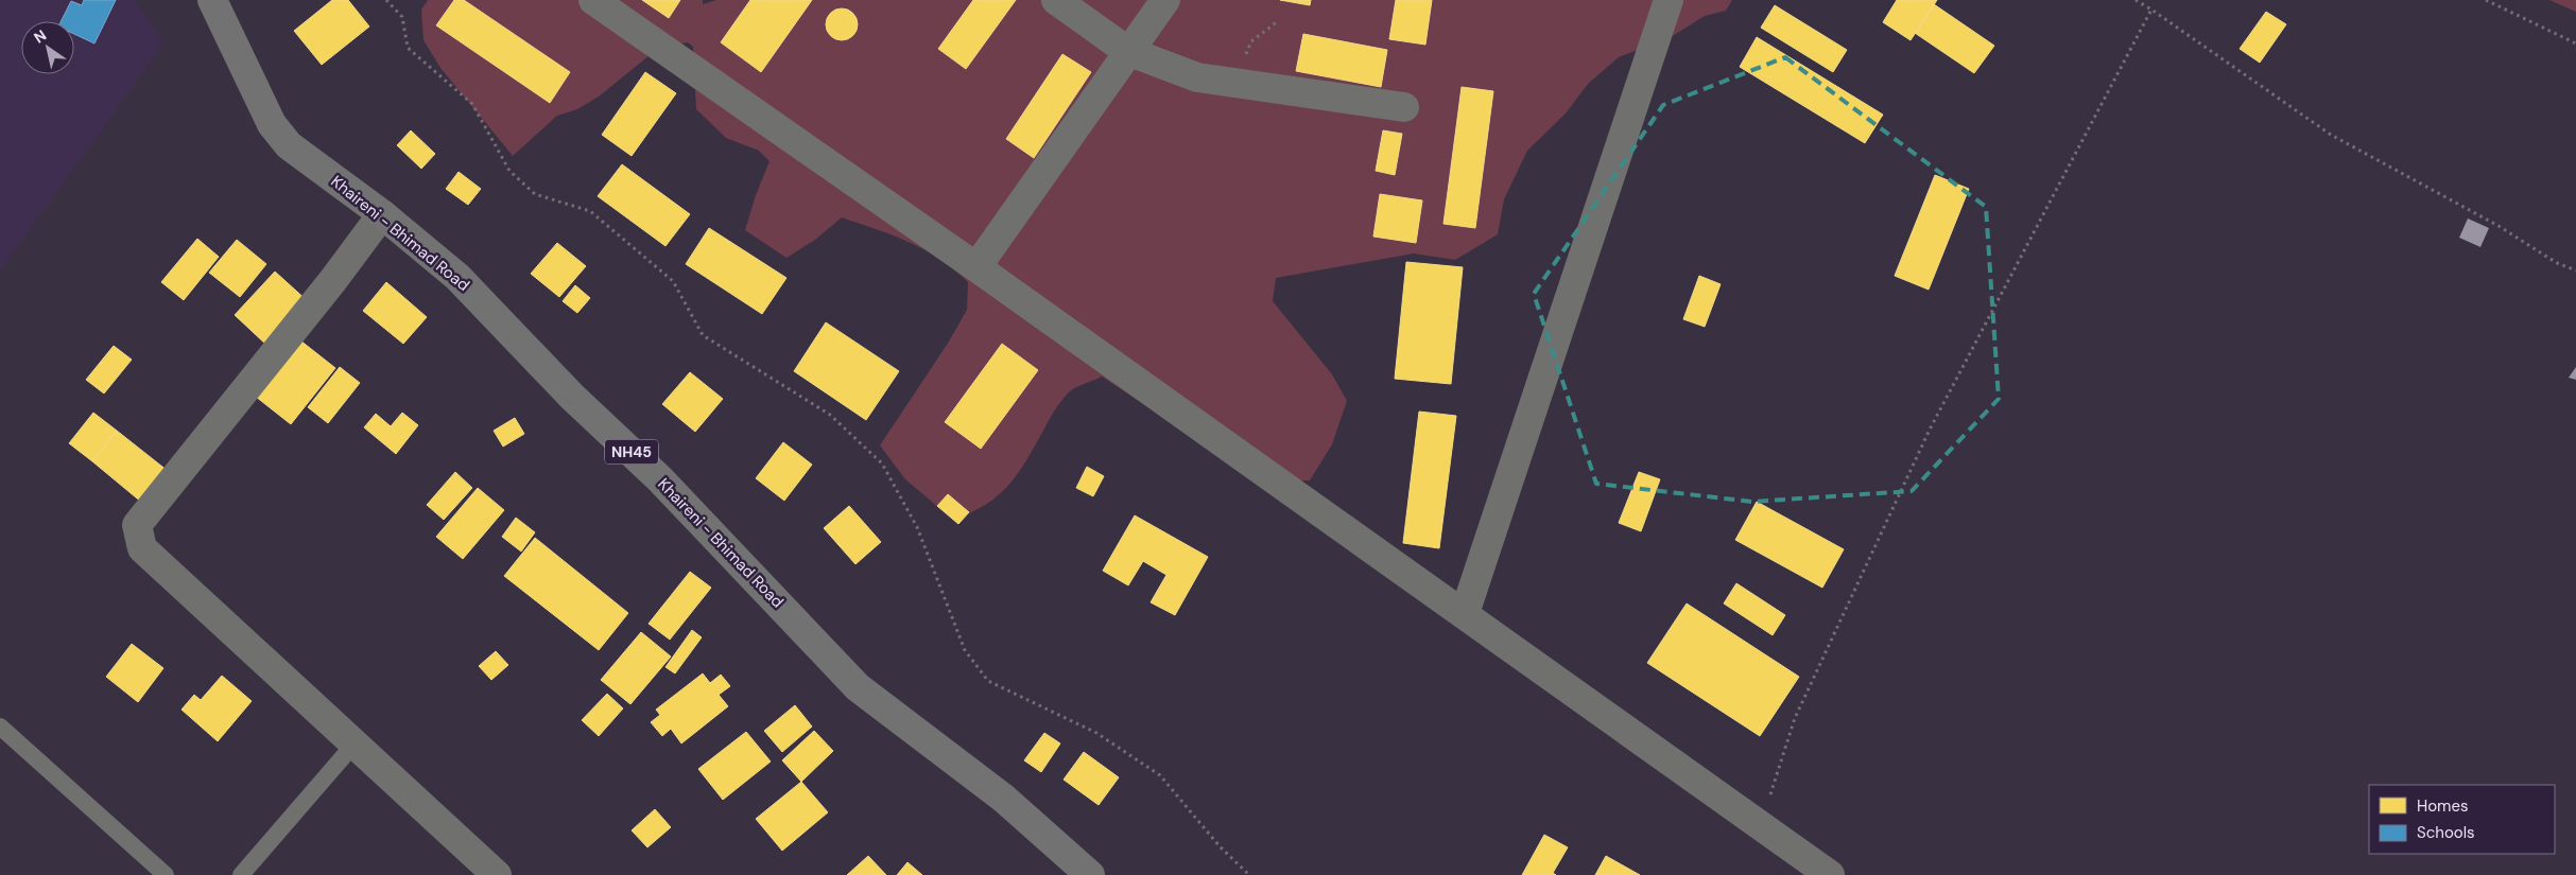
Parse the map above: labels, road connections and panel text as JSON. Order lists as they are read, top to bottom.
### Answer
{
  "streets": {
    "main road": ["Khaireni - Bhimad Road", "NH45"]
  },
  "legend": ["Homes", "Schools"],
  "north": "top left"
}
